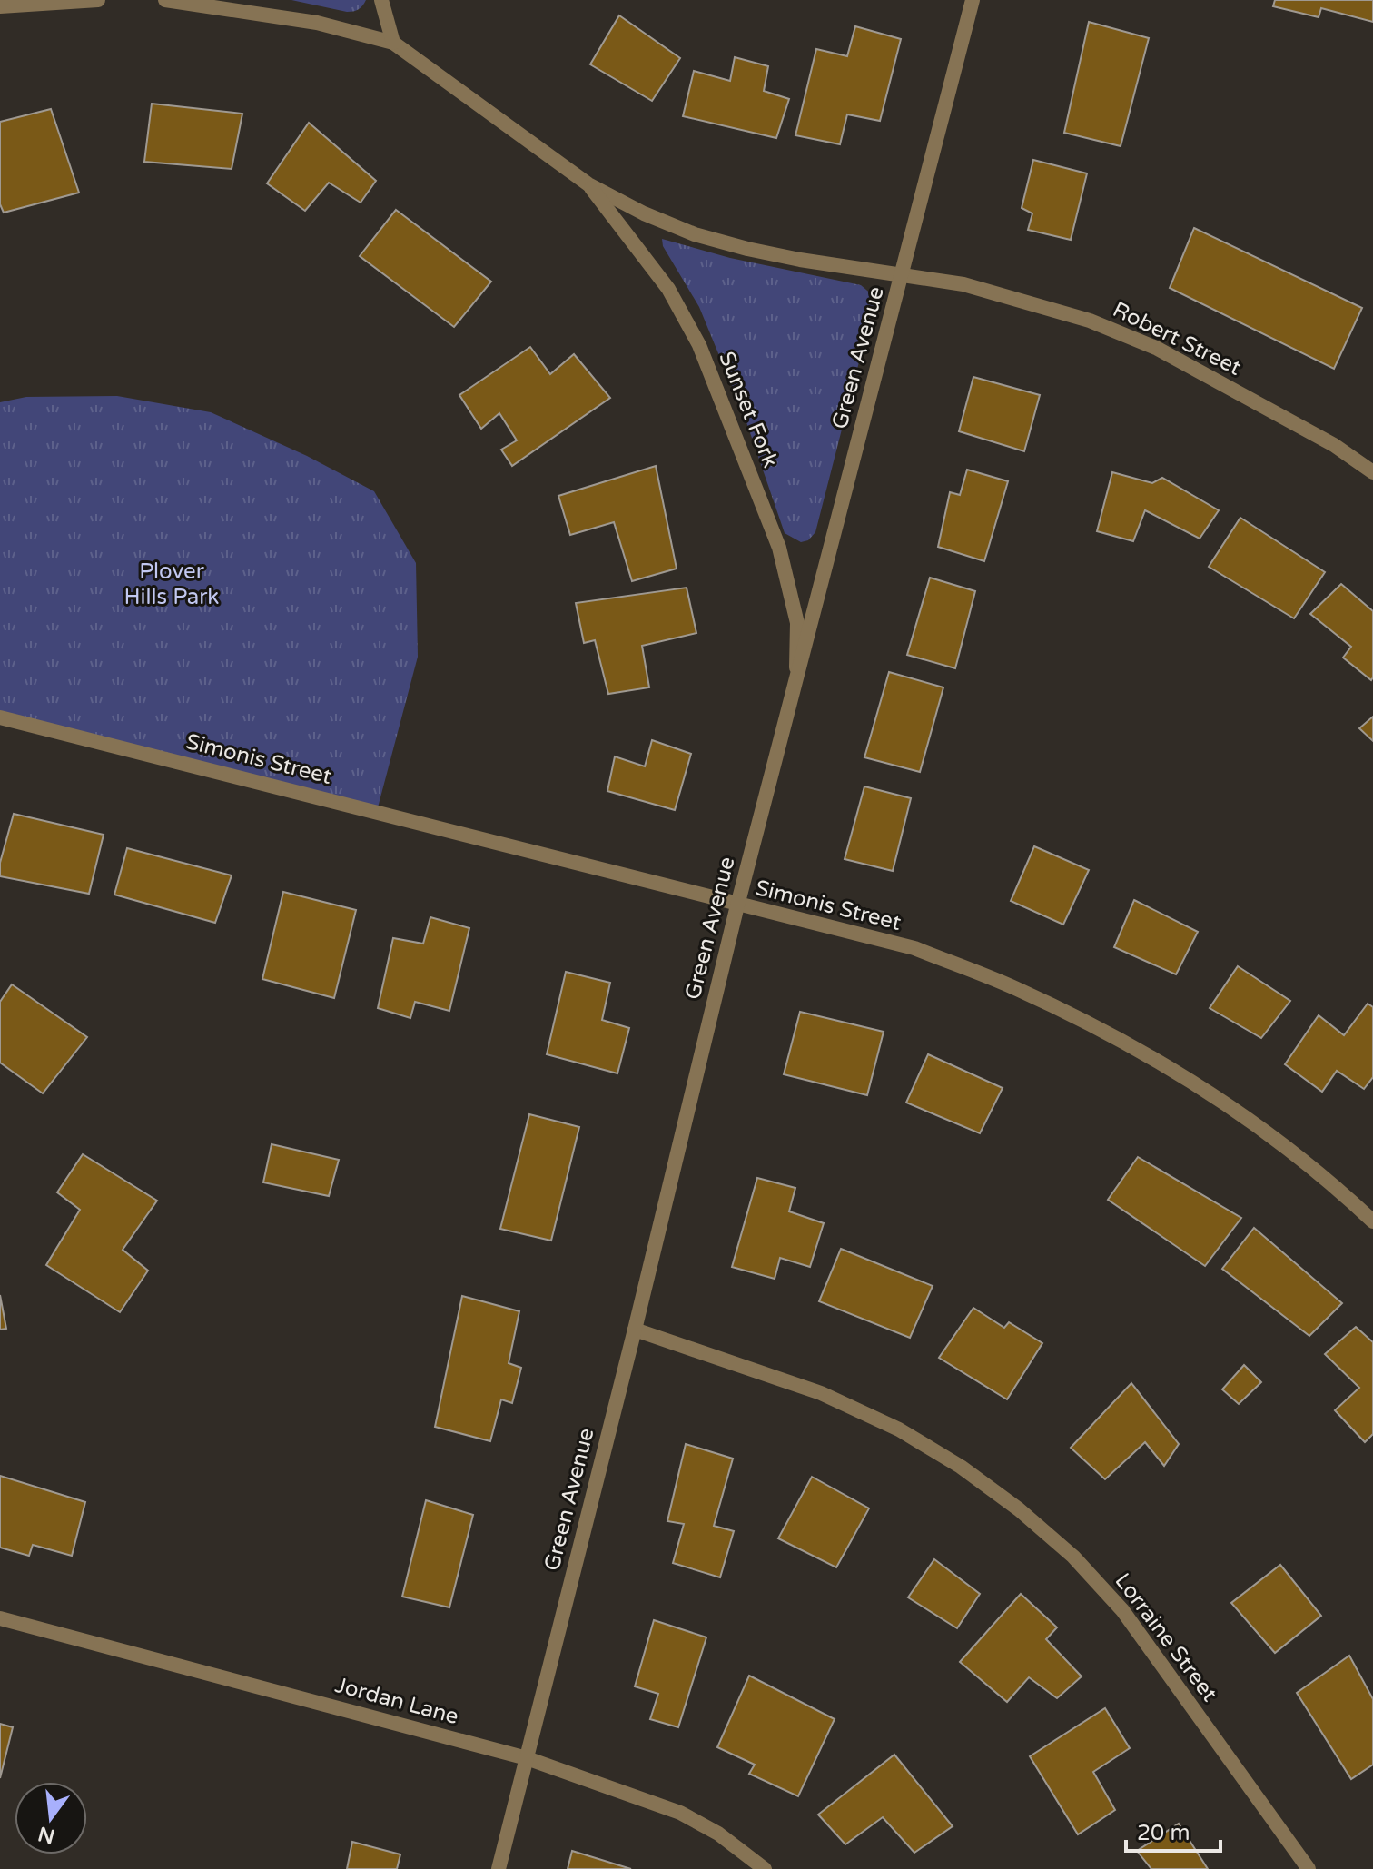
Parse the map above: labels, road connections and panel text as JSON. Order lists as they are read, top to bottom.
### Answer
{
  "streets": {
    "street": [
      "Robert Street",
      "Green Avenue",
      "Sunset Fork",
      "Simonis Street",
      "Lorraine Street",
      "Jordan Lane"
    ]
  },
  "crossings": [
    ["Robert Street", "Green Avenue"],
    ["Robert Street", "Sunset Fork"],
    ["Green Avenue", "Sunset Fork"],
    ["Green Avenue", "Simonis Street"],
    ["Green Avenue", "Lorraine Street"],
    ["Green Avenue", "Jordan Lane"]
  ],
  "parks": ["Plover Hills Park"],
  "scale_bar": "20 m",
  "north": "bottom"
}
